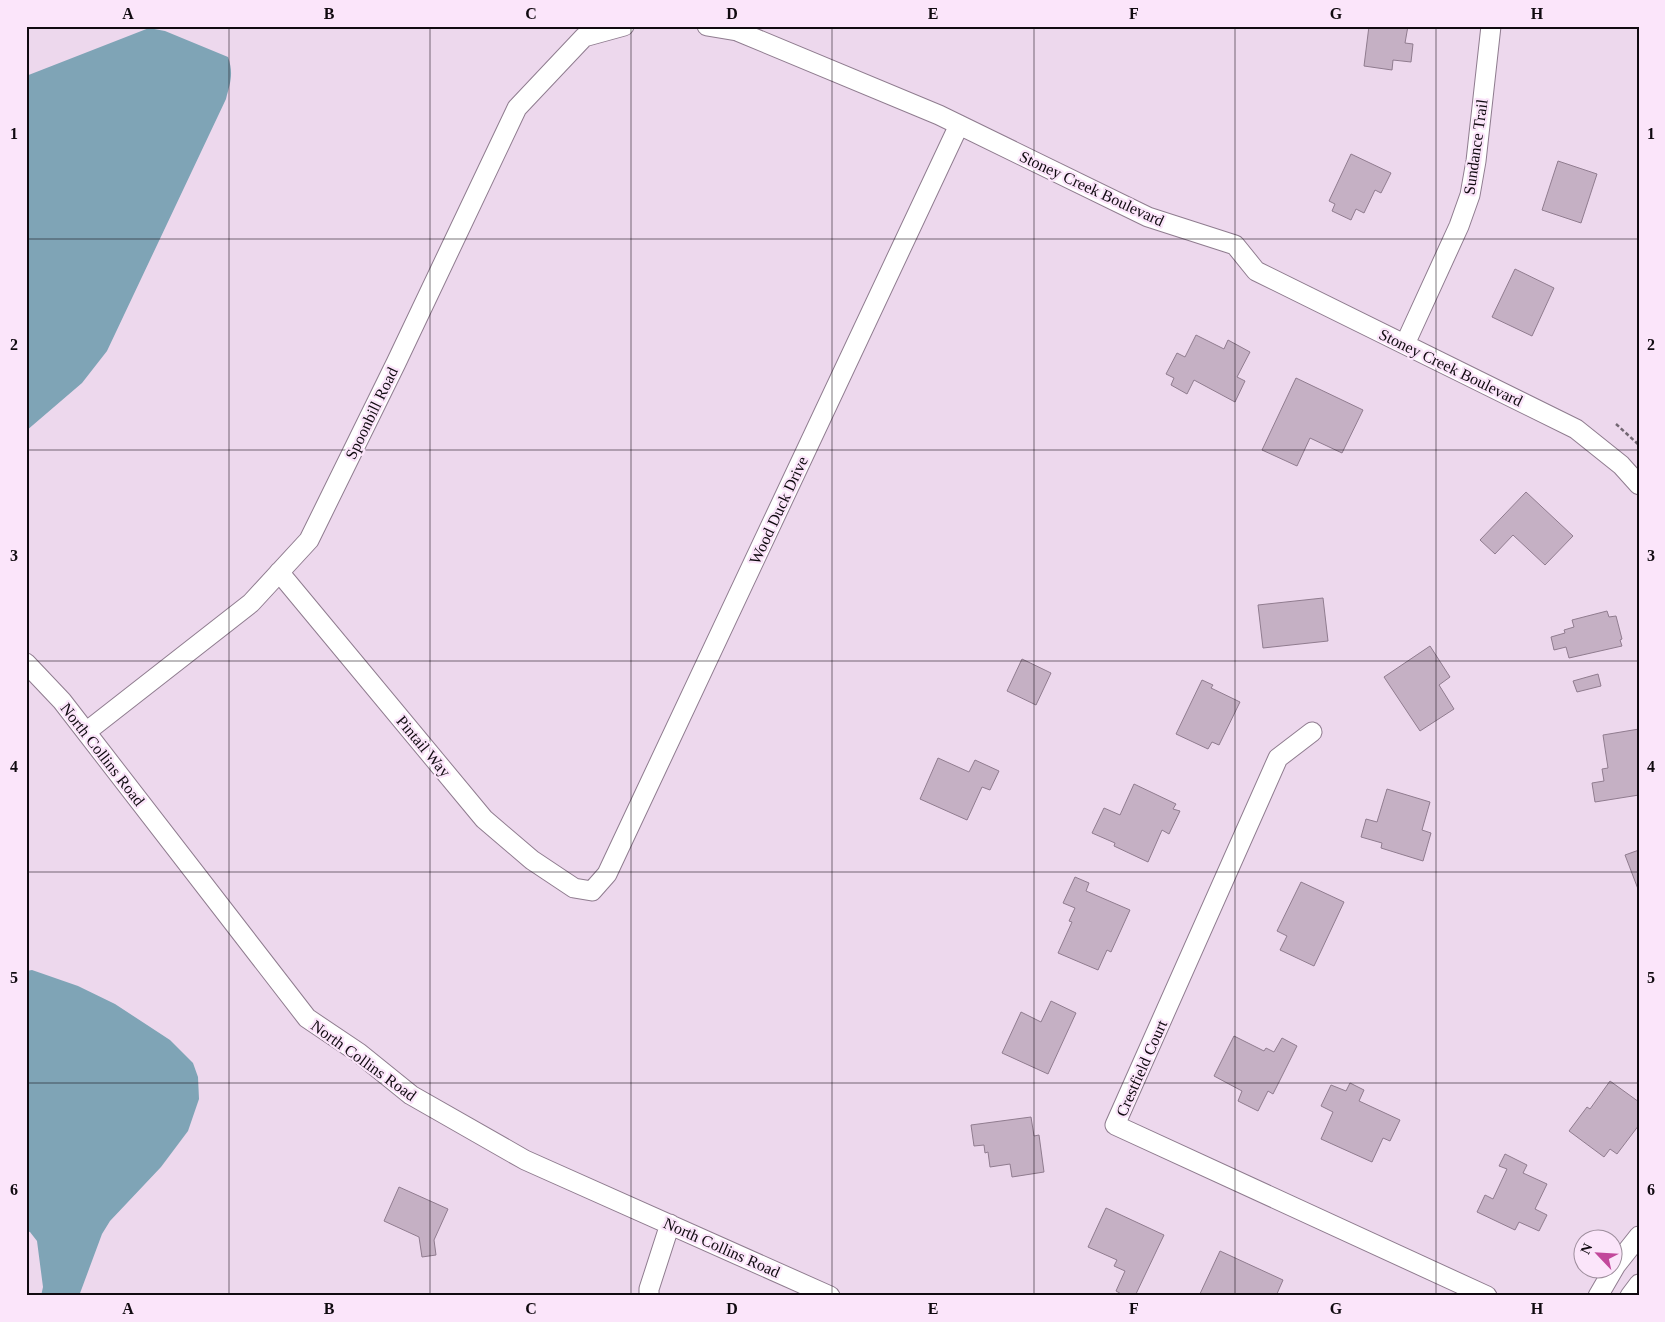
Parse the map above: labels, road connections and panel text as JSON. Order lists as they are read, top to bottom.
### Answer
{
  "streets": {
    "street": [
      "Sundance Trail",
      "Stoney Creek Boulevard",
      "Spoonbill Road",
      "Wood Duck Drive",
      "Pintail Way",
      "North Collins Road",
      "Crestfield Court"
    ]
  },
  "crossings": [
    ["Sundance Trail", "Stoney Creek Boulevard"],
    ["Stoney Creek Boulevard", "Wood Duck Drive"],
    ["Spoonbill Road", "Pintail Way"],
    ["Spoonbill Road", "North Collins Road"],
    ["Wood Duck Drive", "Pintail Way"]
  ],
  "north": "top left",
  "grid": {
    "columns": [
      "A",
      "B",
      "C",
      "D",
      "E",
      "F",
      "G",
      "H"
    ],
    "rows": [
      "1",
      "2",
      "3",
      "4",
      "5",
      "6"
    ]
  }
}
